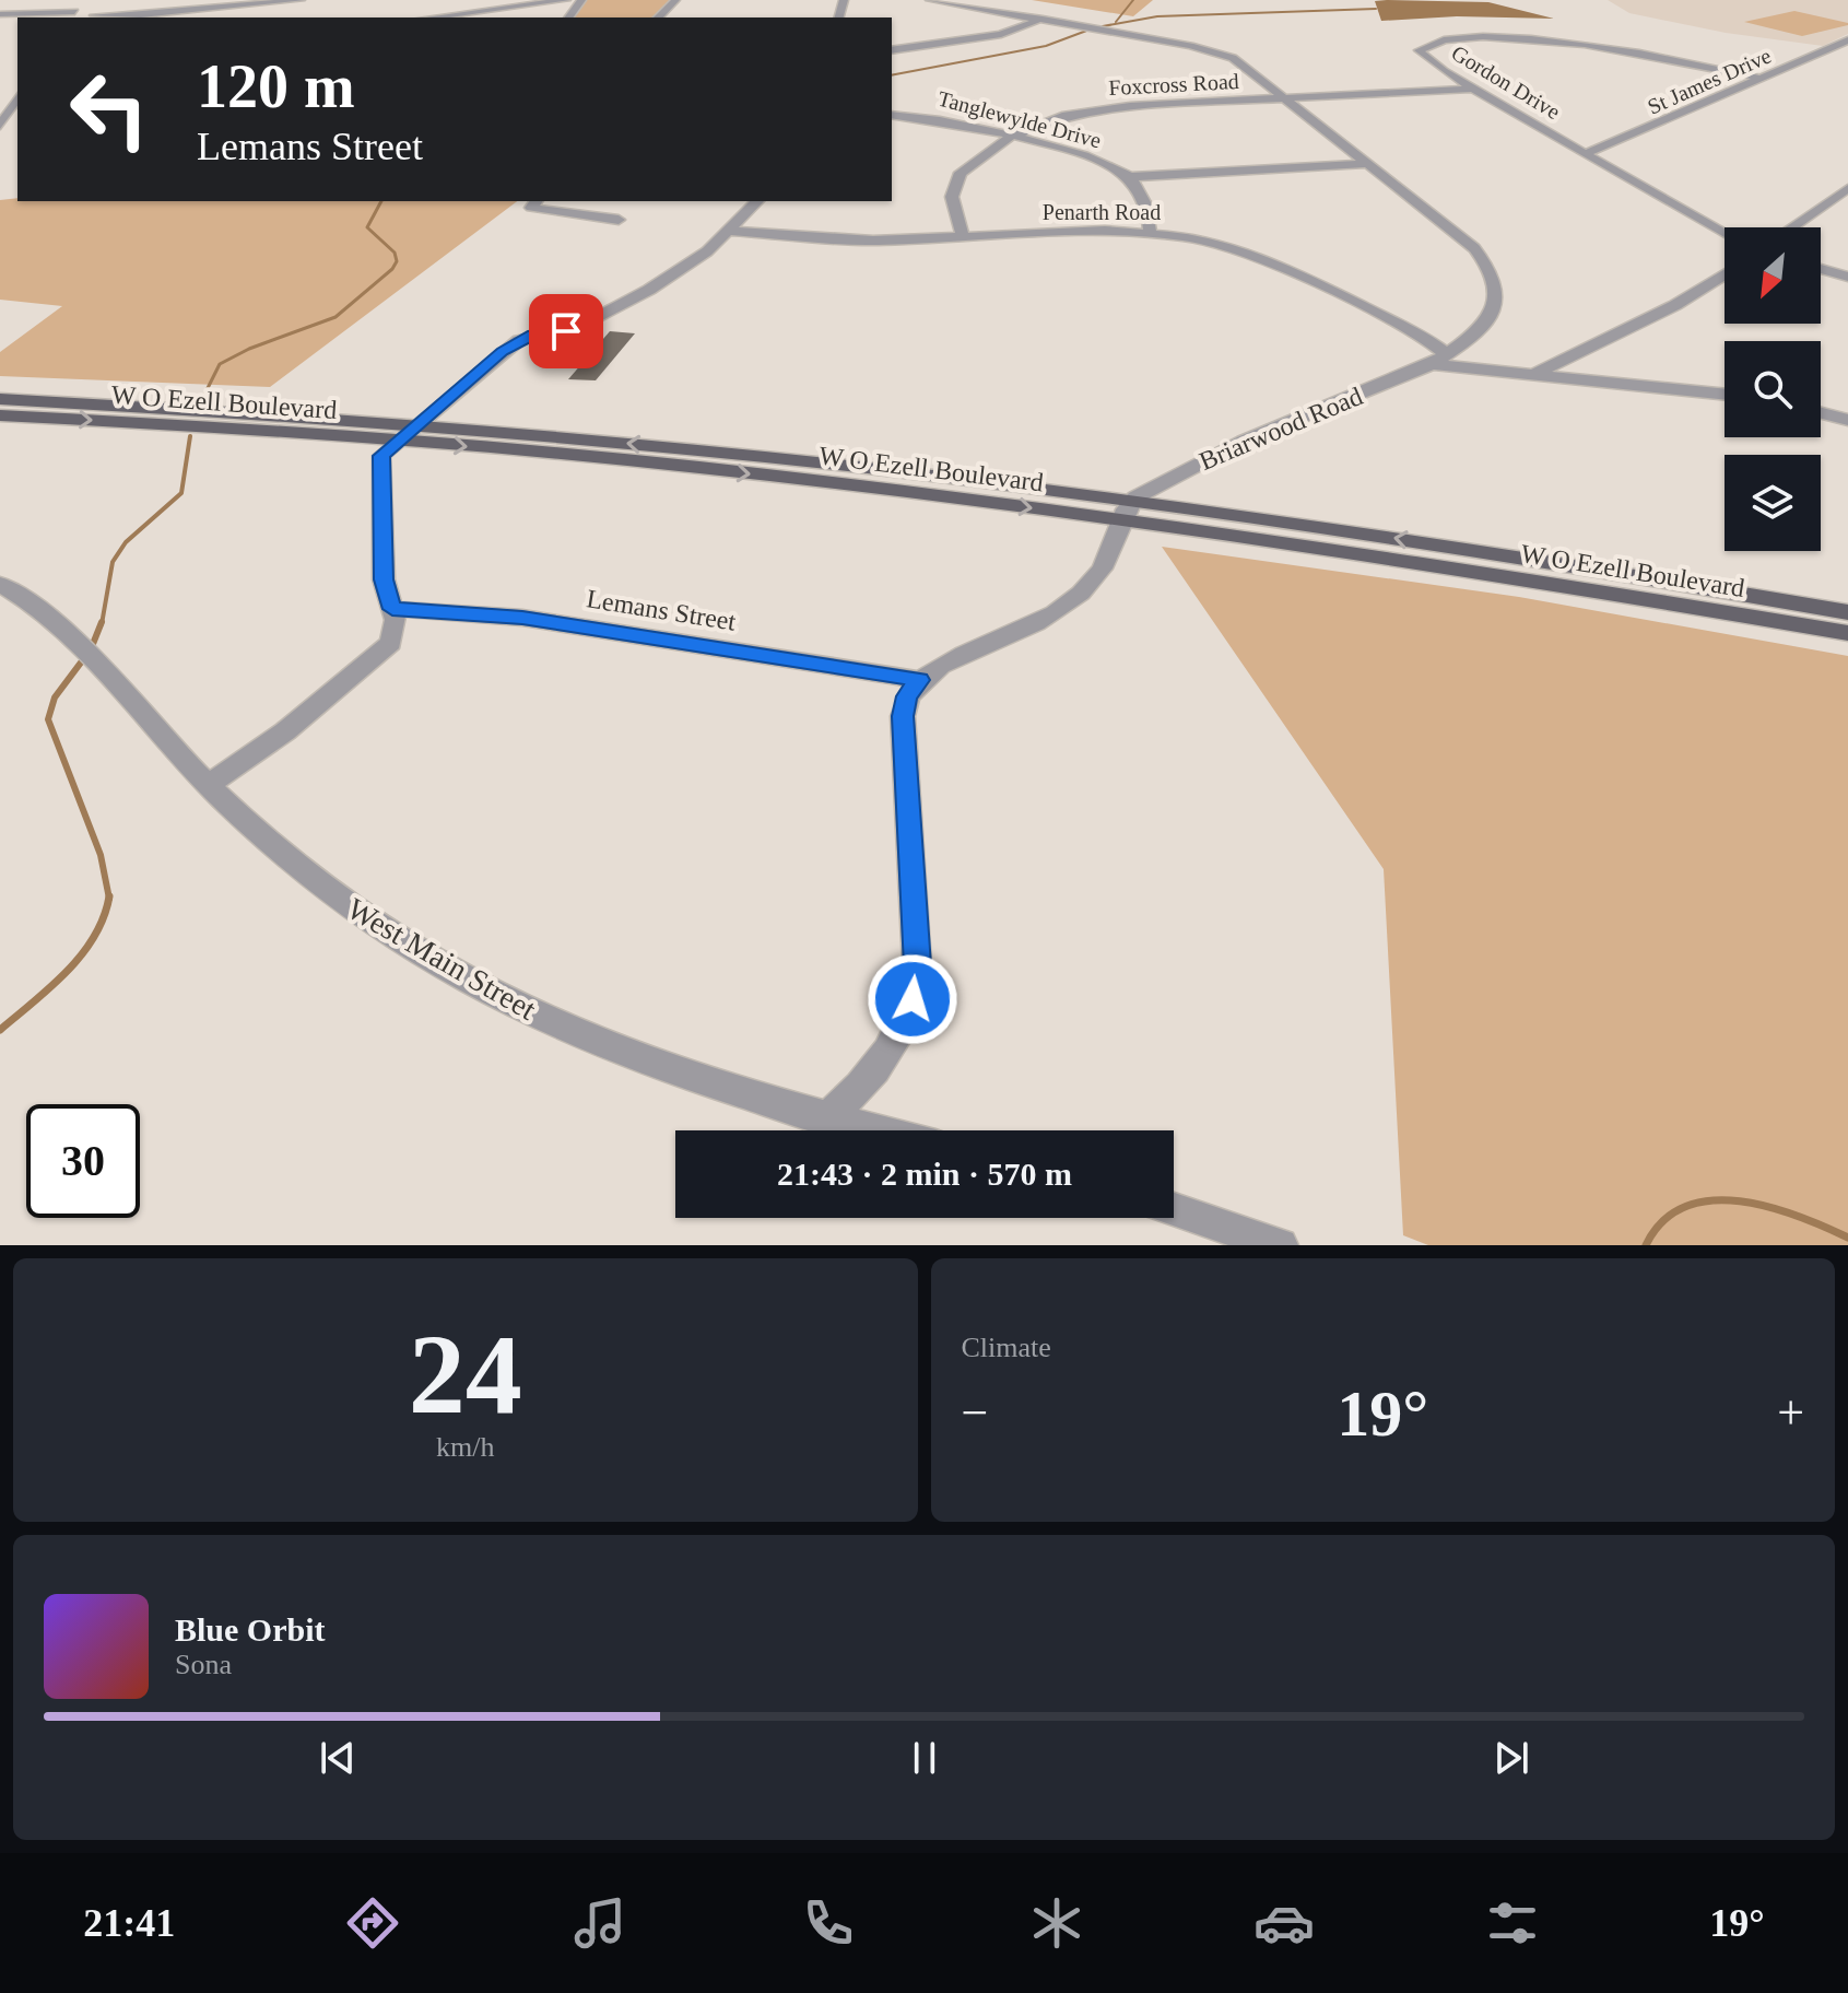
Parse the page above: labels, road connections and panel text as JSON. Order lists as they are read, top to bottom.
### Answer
{
  "streets": {
    "main road": ["W O Ezell Boulevard"],
    "street": [
      "St James Drive",
      "Gordon Drive",
      "Foxcross Road",
      "Tanglewylde Drive",
      "Penarth Road",
      "Briarwood Road",
      "Lemans Street",
      "West Main Street"
    ]
  },
  "crossings": [
    ["St James Drive", "Gordon Drive"],
    ["Gordon Drive", "Foxcross Road"],
    ["Foxcross Road", "Tanglewylde Drive"],
    ["Foxcross Road", "Penarth Road"],
    ["Foxcross Road", "Briarwood Road"],
    ["Penarth Road", "Briarwood Road"],
    ["W O Ezell Boulevard", "Briarwood Road"]
  ],
  "north": "bottom left",
  "page": {
    "turn": ["120 m", "Lemans Street"],
    "limit": "30",
    "trip": "21:43 · 2 min · 570 m",
    "tile": [
      ["24", "km/h"],
      "Climate"
    ],
    "heat": ["−", "19°", "+"],
    "song": ["Blue Orbit", "Sona"],
    "tabs": ["21:41", "19°"]
  }
}
